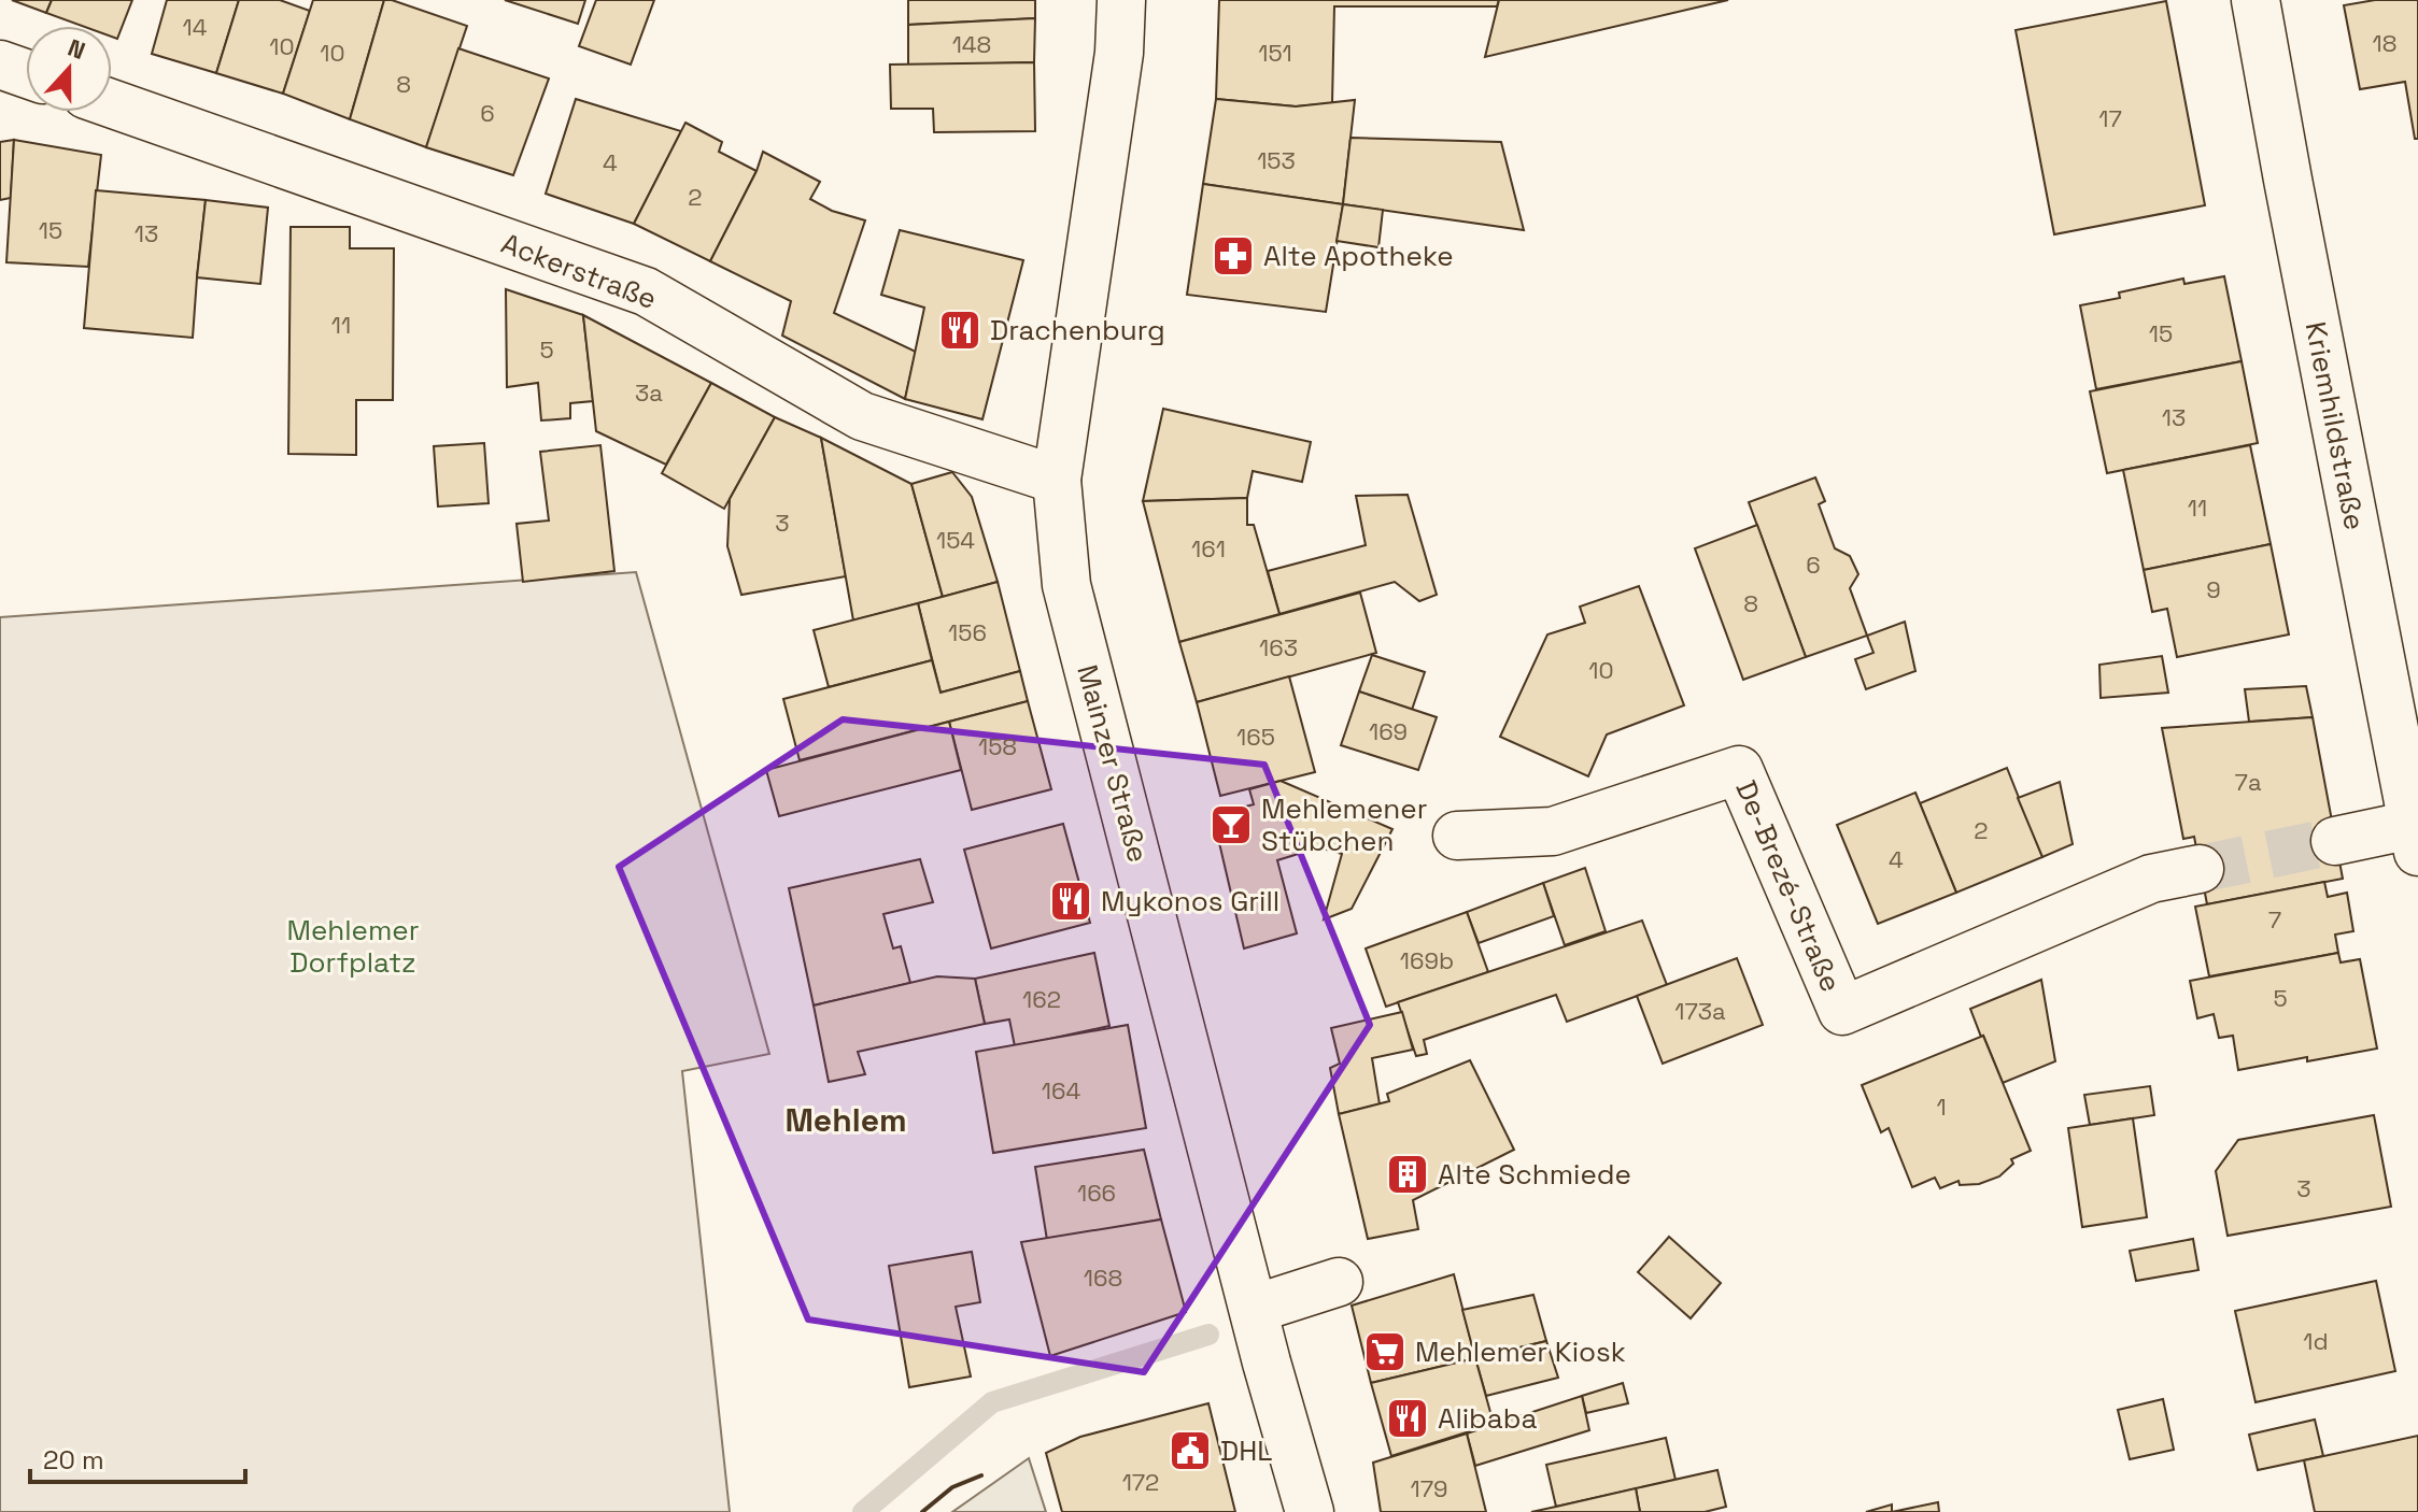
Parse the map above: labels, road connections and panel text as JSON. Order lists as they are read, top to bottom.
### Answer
{
  "streets": {
    "street": [
      "Ackerstraße",
      "Kriemhildstraße",
      "Mainzer Straße",
      "De-Brezé-Straße"
    ]
  },
  "crossings": [
    ["Ackerstraße", "Mainzer Straße"]
  ],
  "districts": ["Mehlem"],
  "parks": ["Mehlemer Dorfplatz"],
  "places": {
    "pharmacy": ["Alte Apotheke"],
    "restaurant": ["Drachenburg", "Mykonos Grill", "Alibaba"],
    "bar": ["Mehlemener Stübchen"],
    "building": ["Alte Schmiede"],
    "supermarket": ["Mehlemer Kiosk"],
    "public building": ["DHL"]
  },
  "house_numbers": [
    "14",
    "18",
    "148",
    "10",
    "10",
    "151",
    "8",
    "6",
    "17",
    "153",
    "4",
    "2",
    "15",
    "13",
    "11",
    "15",
    "5",
    "3a",
    "13",
    "11",
    "3",
    "154",
    "161",
    "6",
    "9",
    "8",
    "156",
    "163",
    "10",
    "169",
    "165",
    "158",
    "7a",
    "2",
    "4",
    "7",
    "169b",
    "5",
    "162",
    "173a",
    "164",
    "1",
    "3",
    "166",
    "168",
    "1d",
    "172",
    "179"
  ],
  "scale_bar": "20 m",
  "north": "top"
}
